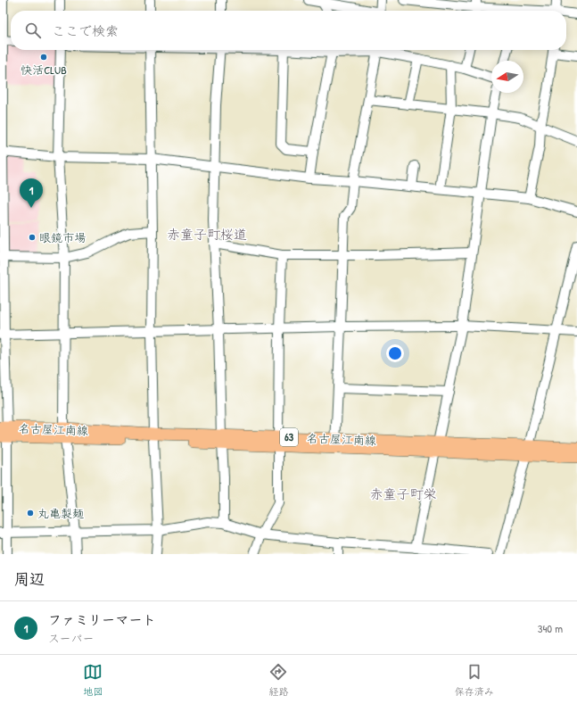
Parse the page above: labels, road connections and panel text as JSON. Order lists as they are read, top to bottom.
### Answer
{
  "streets": {
    "main road": ["名古屋江南線", "63"]
  },
  "districts": ["赤童子町桜道", "赤童子町栄"],
  "places": ["快活CLUB", "眼鏡市場", "丸亀製麺"],
  "north": "left",
  "page": {
    "search": "ここで検索",
    "pins": "1",
    "heading": "周辺",
    "list": [
      {
        "mark": "1",
        "name": "ファミリーマート",
        "note": "スーパー",
        "value": "340 m"
      }
    ],
    "nav": ["地図", "経路", "保存済み"]
  }
}
